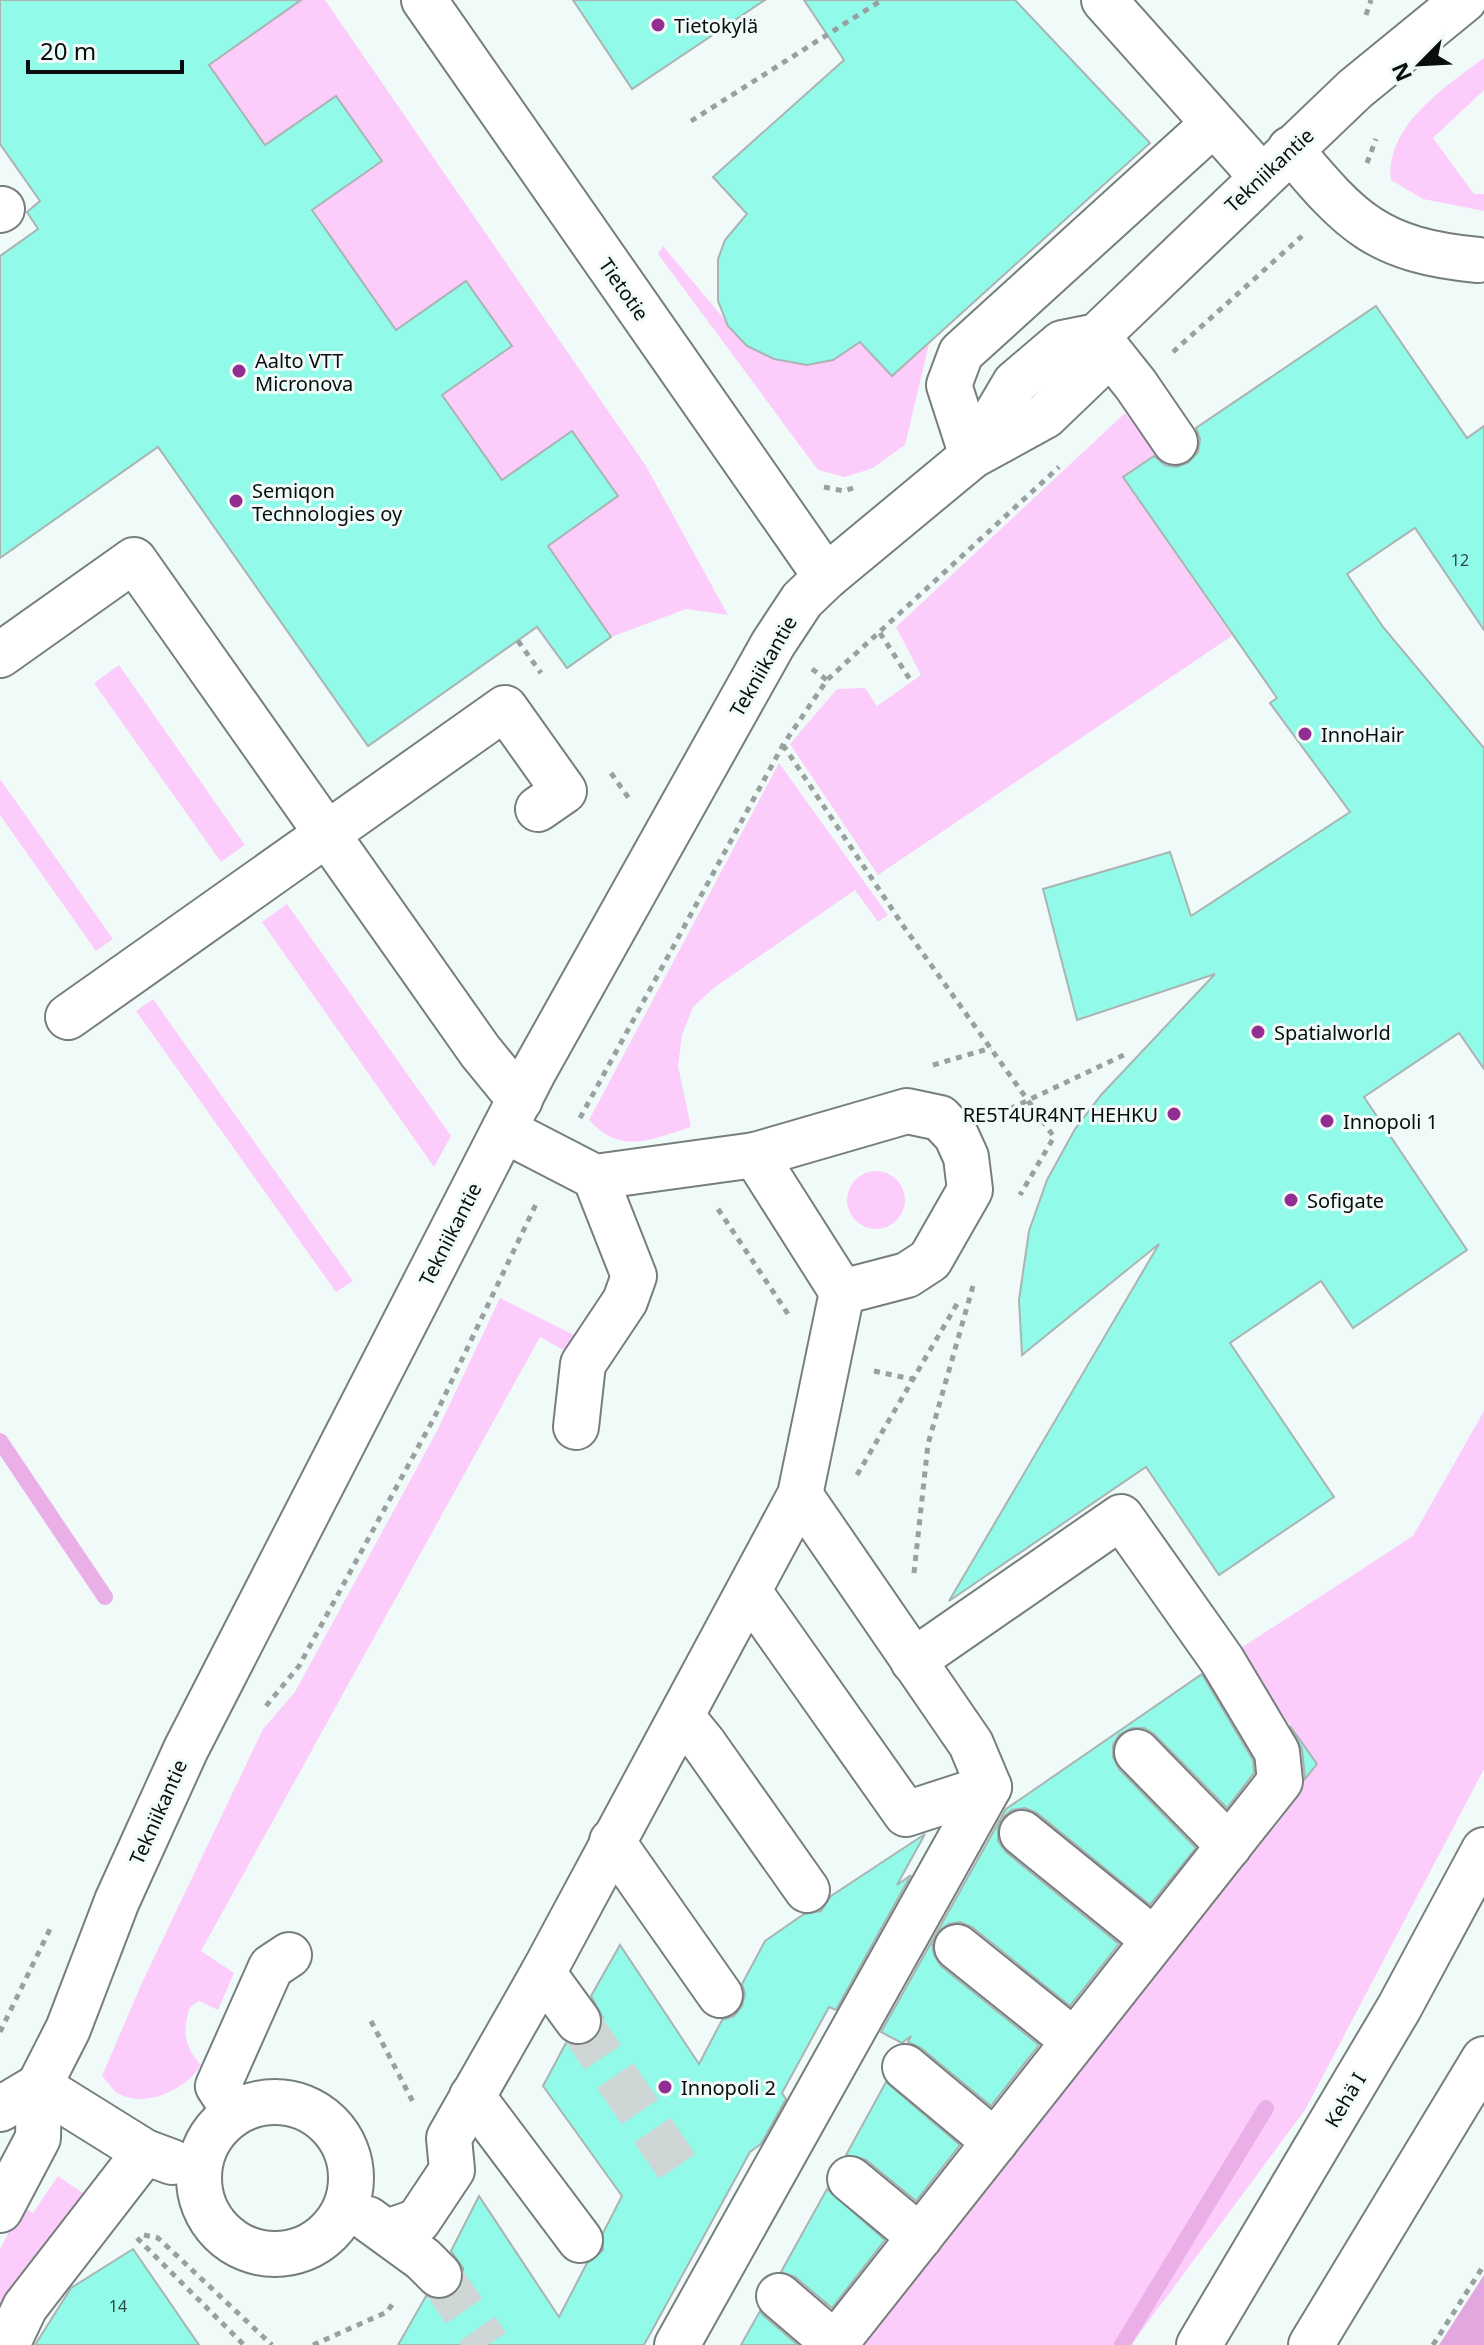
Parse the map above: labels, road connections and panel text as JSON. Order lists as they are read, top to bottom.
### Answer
{
  "streets": {
    "main road": ["Tekniikantie", "Tietotie", "Kehä I"]
  },
  "crossings": [
    ["Tekniikantie", "Tietotie"]
  ],
  "places": [
    "Tietokylä",
    "Aalto VTT Micronova",
    "Semiqon Technologies oy",
    "InnoHair",
    "Spatialworld",
    "RE5T4UR4NT HEHKU",
    "Innopoli 1",
    "Sofigate",
    "Innopoli 2"
  ],
  "house_numbers": ["12", "14"],
  "scale_bar": "20 m",
  "north": "bottom left"
}
